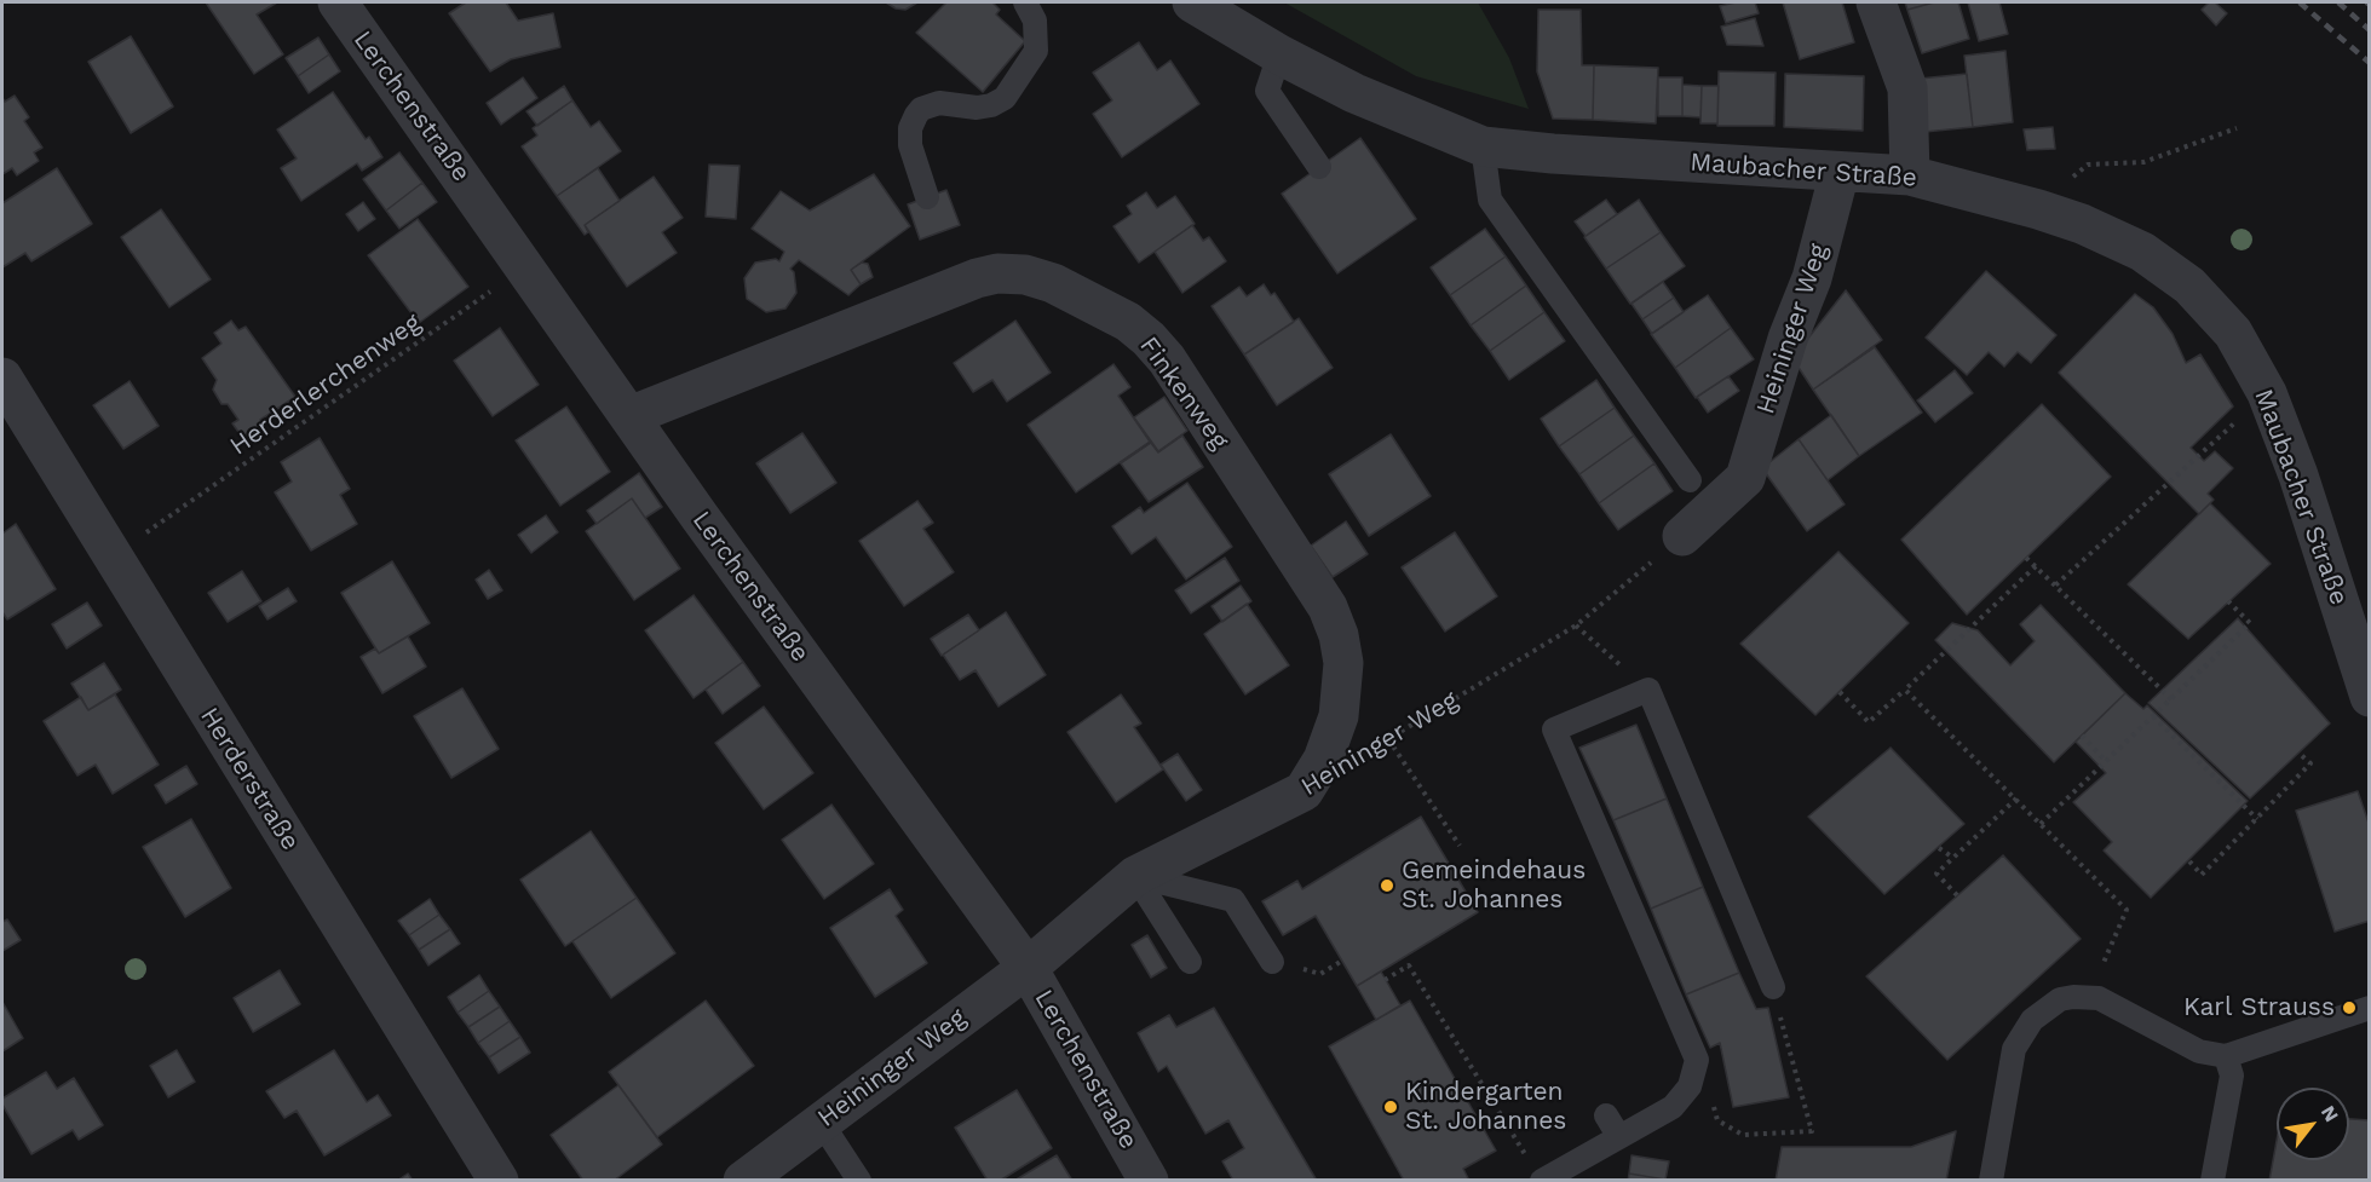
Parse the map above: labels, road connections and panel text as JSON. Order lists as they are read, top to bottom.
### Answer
{
  "streets": {
    "street": [
      "Lerchenstraße",
      "Maubacher Straße",
      "Heininger Weg",
      "Finkenweg",
      "Herderstraße"
    ],
    "path": ["Herderlerchenweg"]
  },
  "crossings": [
    ["Lerchenstraße", "Heininger Weg"],
    ["Lerchenstraße", "Herderlerchenweg"],
    ["Lerchenstraße", "Finkenweg"],
    ["Maubacher Straße", "Heininger Weg"],
    ["Heininger Weg", "Finkenweg"]
  ],
  "places": ["Gemeindehaus St. Johannes", "Karl Strauss", "Kindergarten St. Johannes"],
  "north": "top right"
}
